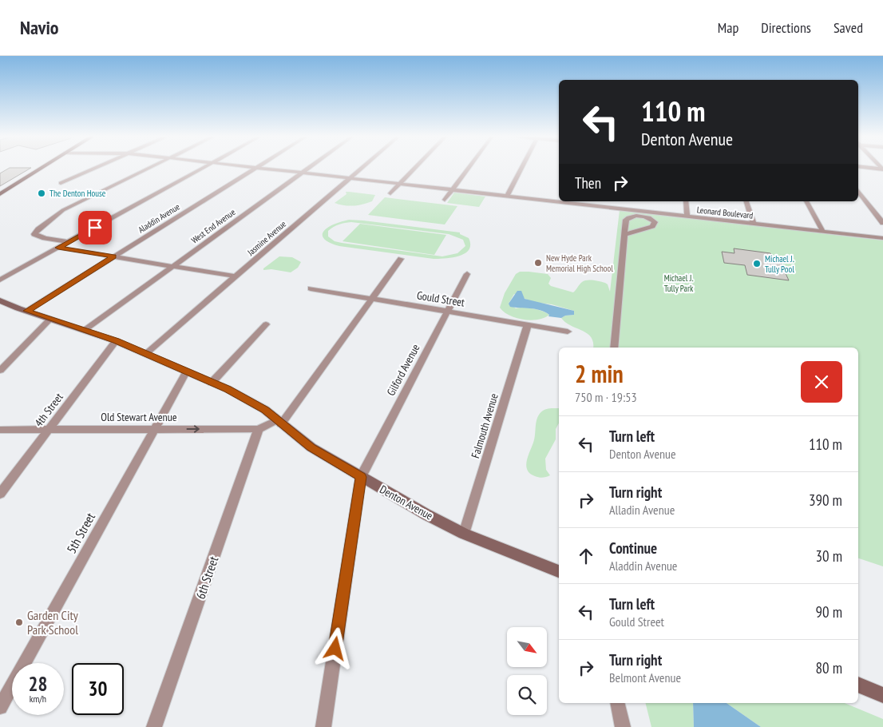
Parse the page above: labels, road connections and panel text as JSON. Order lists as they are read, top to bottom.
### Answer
{
  "streets": {
    "main road": ["Denton Avenue"],
    "street": [
      "Leonard Boulevard",
      "Aladdin Avenue",
      "West End Avenue",
      "Jasmine Avenue",
      "Gould Street",
      "Gilford Avenue",
      "4th Street",
      "Old Stewart Avenue",
      "Falmouth Avenue",
      "5th Street",
      "6th Street"
    ]
  },
  "crossings": [
    ["Leonard Boulevard", "West End Avenue"],
    ["Leonard Boulevard", "Jasmine Avenue"],
    ["Aladdin Avenue", "Denton Avenue"],
    ["West End Avenue", "Denton Avenue"],
    ["Jasmine Avenue", "Denton Avenue"],
    ["Gould Street", "Gilford Avenue"],
    ["Gould Street", "Falmouth Avenue"],
    ["Gilford Avenue", "Denton Avenue"],
    ["4th Street", "Old Stewart Avenue"],
    ["4th Street", "Denton Avenue"],
    ["Old Stewart Avenue", "Denton Avenue"],
    ["Old Stewart Avenue", "5th Street"],
    ["Old Stewart Avenue", "6th Street"],
    ["Falmouth Avenue", "Denton Avenue"],
    ["Denton Avenue", "5th Street"]
  ],
  "one_way": ["Old Stewart Avenue"],
  "parks": ["Michael J. Tully Park"],
  "places": [
    "The Denton House",
    "New Hyde Park Memorial High School",
    "Michael J. Tully Pool",
    "Garden City Park School"
  ],
  "north": "bottom right",
  "page": {
    "header": "Navio",
    "nav": ["Map", "Directions", "Saved"],
    "turn": ["110 m", "Denton Avenue"],
    "then": "Then",
    "heading": ["2 min", "750 m · 19:53"],
    "list": [
      {
        "name": "Turn left",
        "note": "Denton Avenue",
        "value": "110 m"
      },
      {
        "name": "Turn right",
        "note": "Alladin Avenue",
        "value": "390 m"
      },
      {
        "name": "Continue",
        "note": "Aladdin Avenue",
        "value": "30 m"
      },
      {
        "name": "Turn left",
        "note": "Gould Street",
        "value": "90 m"
      },
      {
        "name": "Turn right",
        "note": "Belmont Avenue",
        "value": "80 m"
      }
    ],
    "speed": "28 km/h",
    "limit": "30"
  }
}
